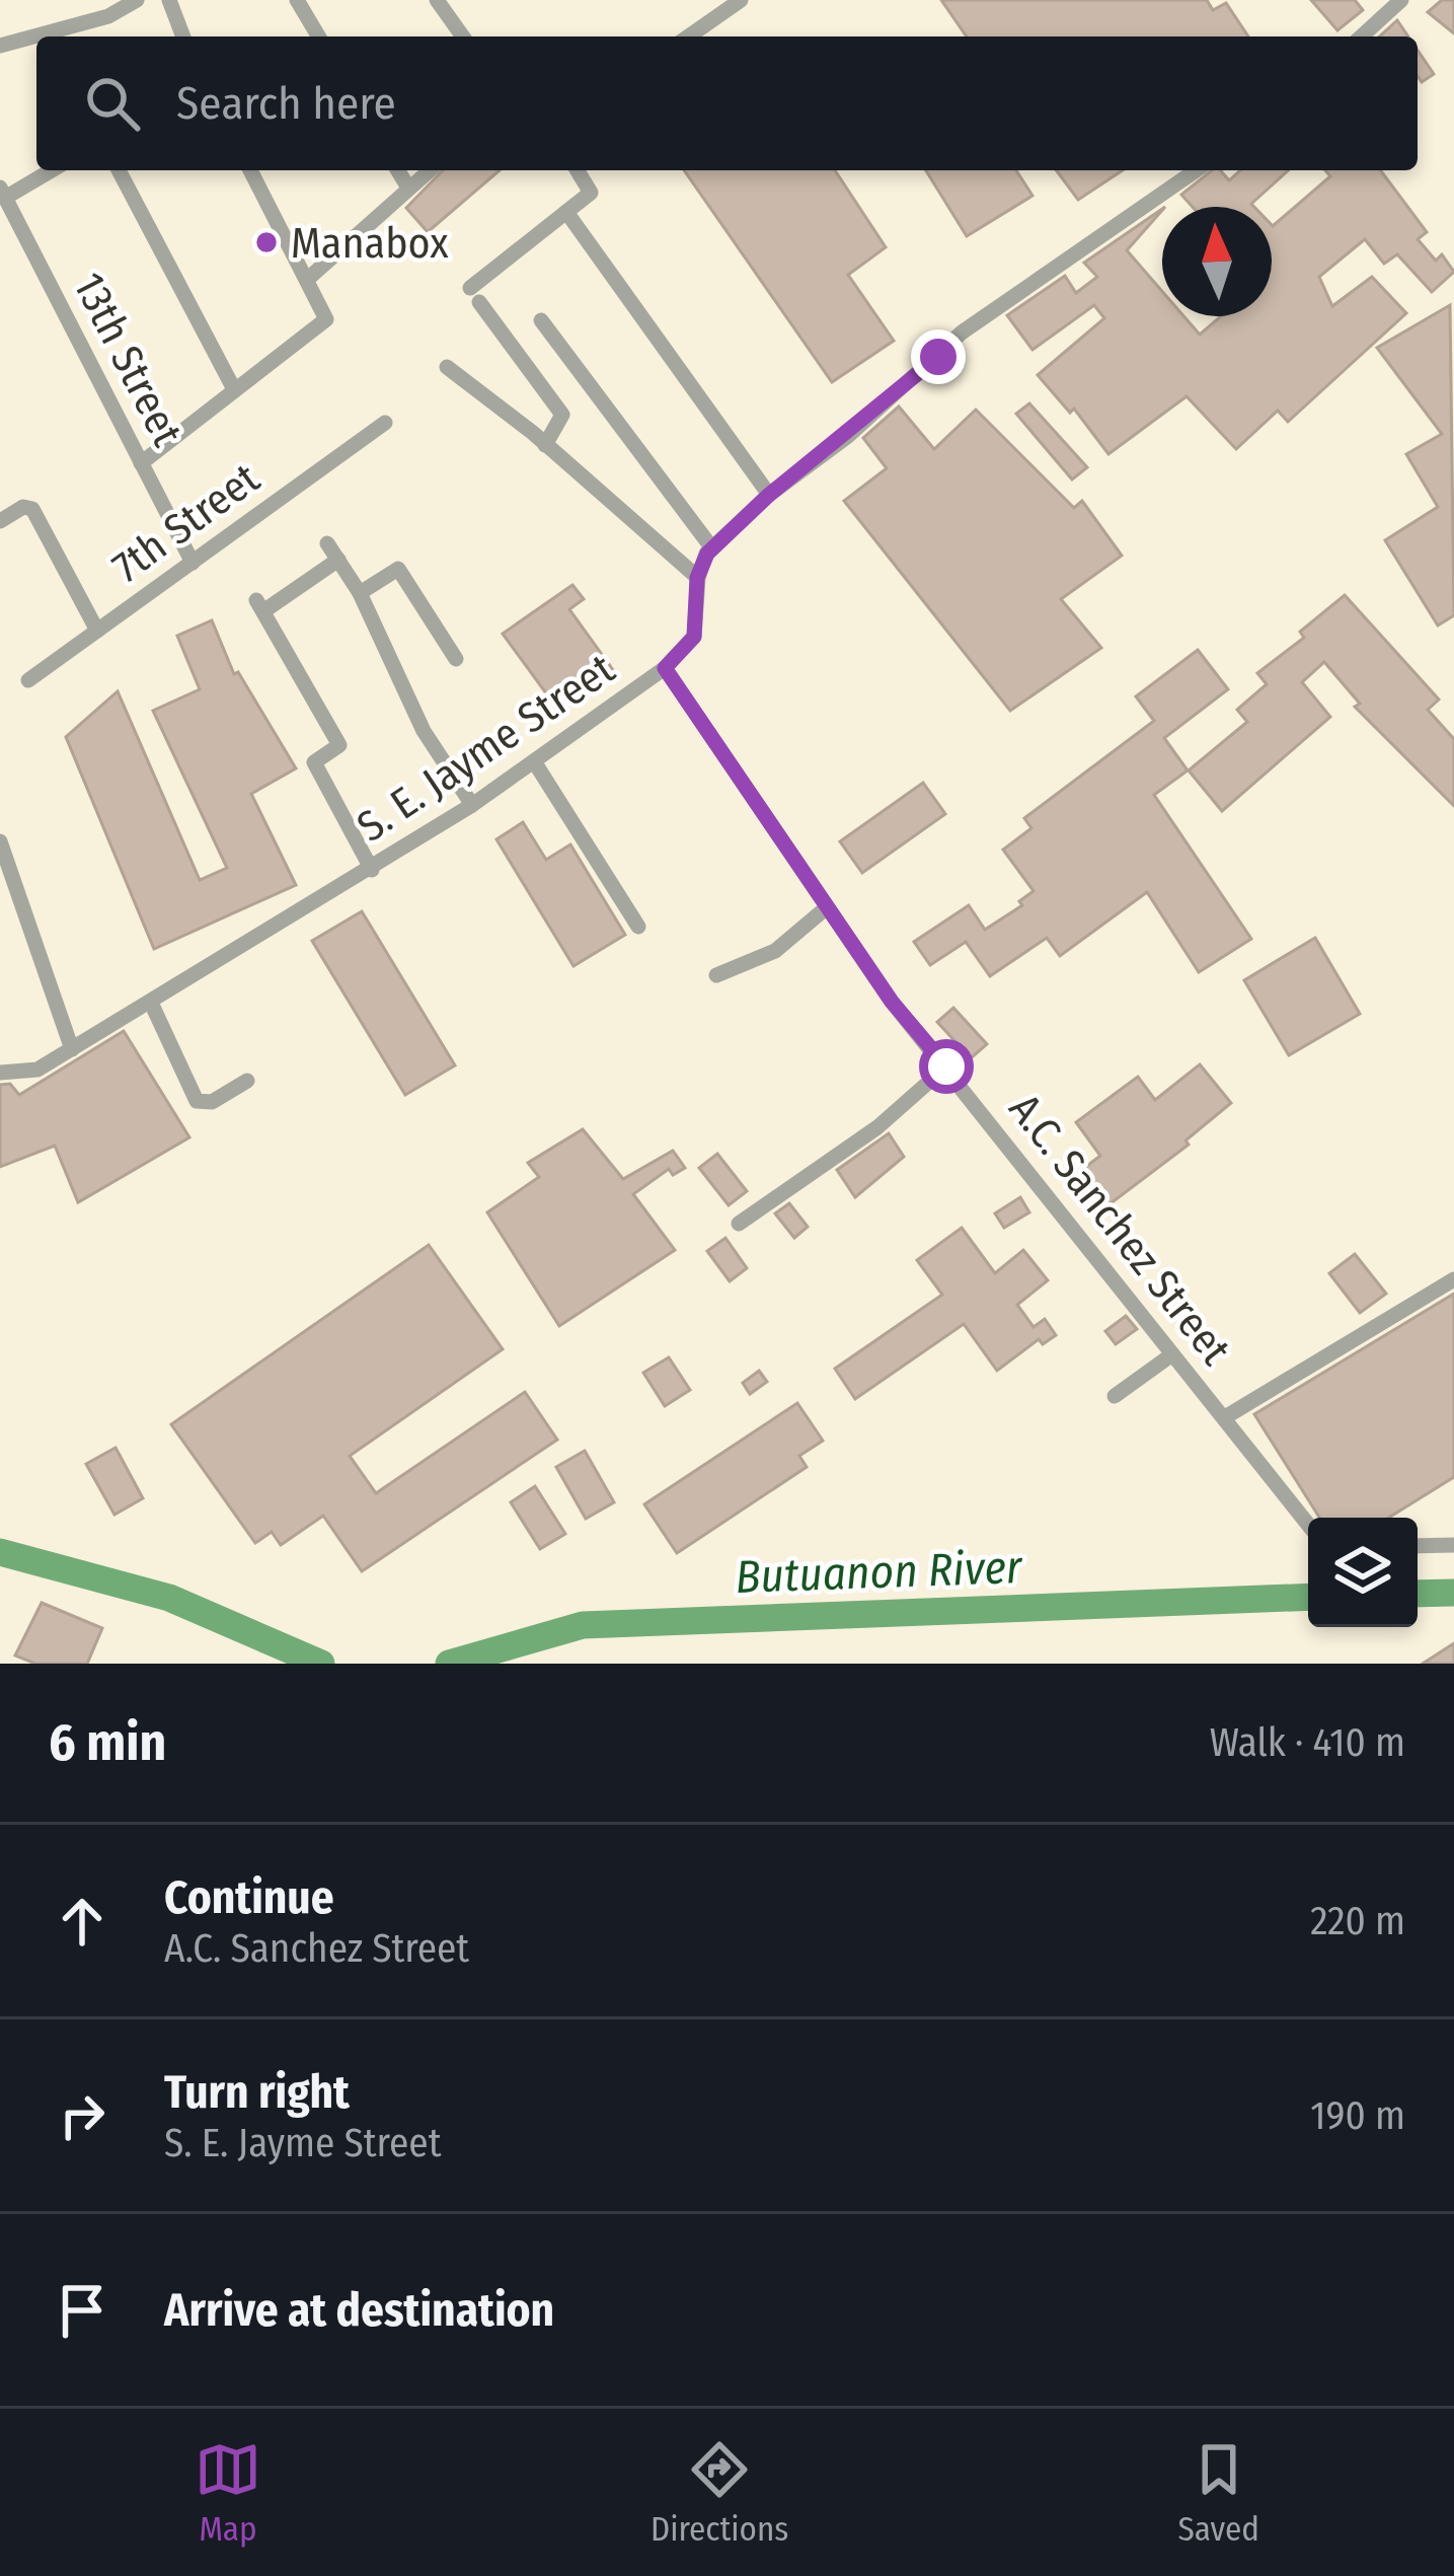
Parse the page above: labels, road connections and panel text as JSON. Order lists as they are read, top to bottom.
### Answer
{
  "streets": {
    "street": [
      "13th Street",
      "7th Street",
      "S. E. Jayme Street",
      "A.C. Sanchez Street"
    ]
  },
  "crossings": [
    ["13th Street", "7th Street"],
    ["S. E. Jayme Street", "A.C. Sanchez Street"]
  ],
  "water": ["Butuanon River"],
  "places": ["Manabox"],
  "north": "top",
  "page": {
    "search": "Search here",
    "heading": ["6 min", "Walk · 410 m"],
    "list": [
      ["Continue", "A.C. Sanchez Street", "220 m"],
      ["Turn right", "S. E. Jayme Street", "190 m"],
      "Arrive at destination"
    ],
    "nav": ["Map", "Directions", "Saved"]
  }
}
